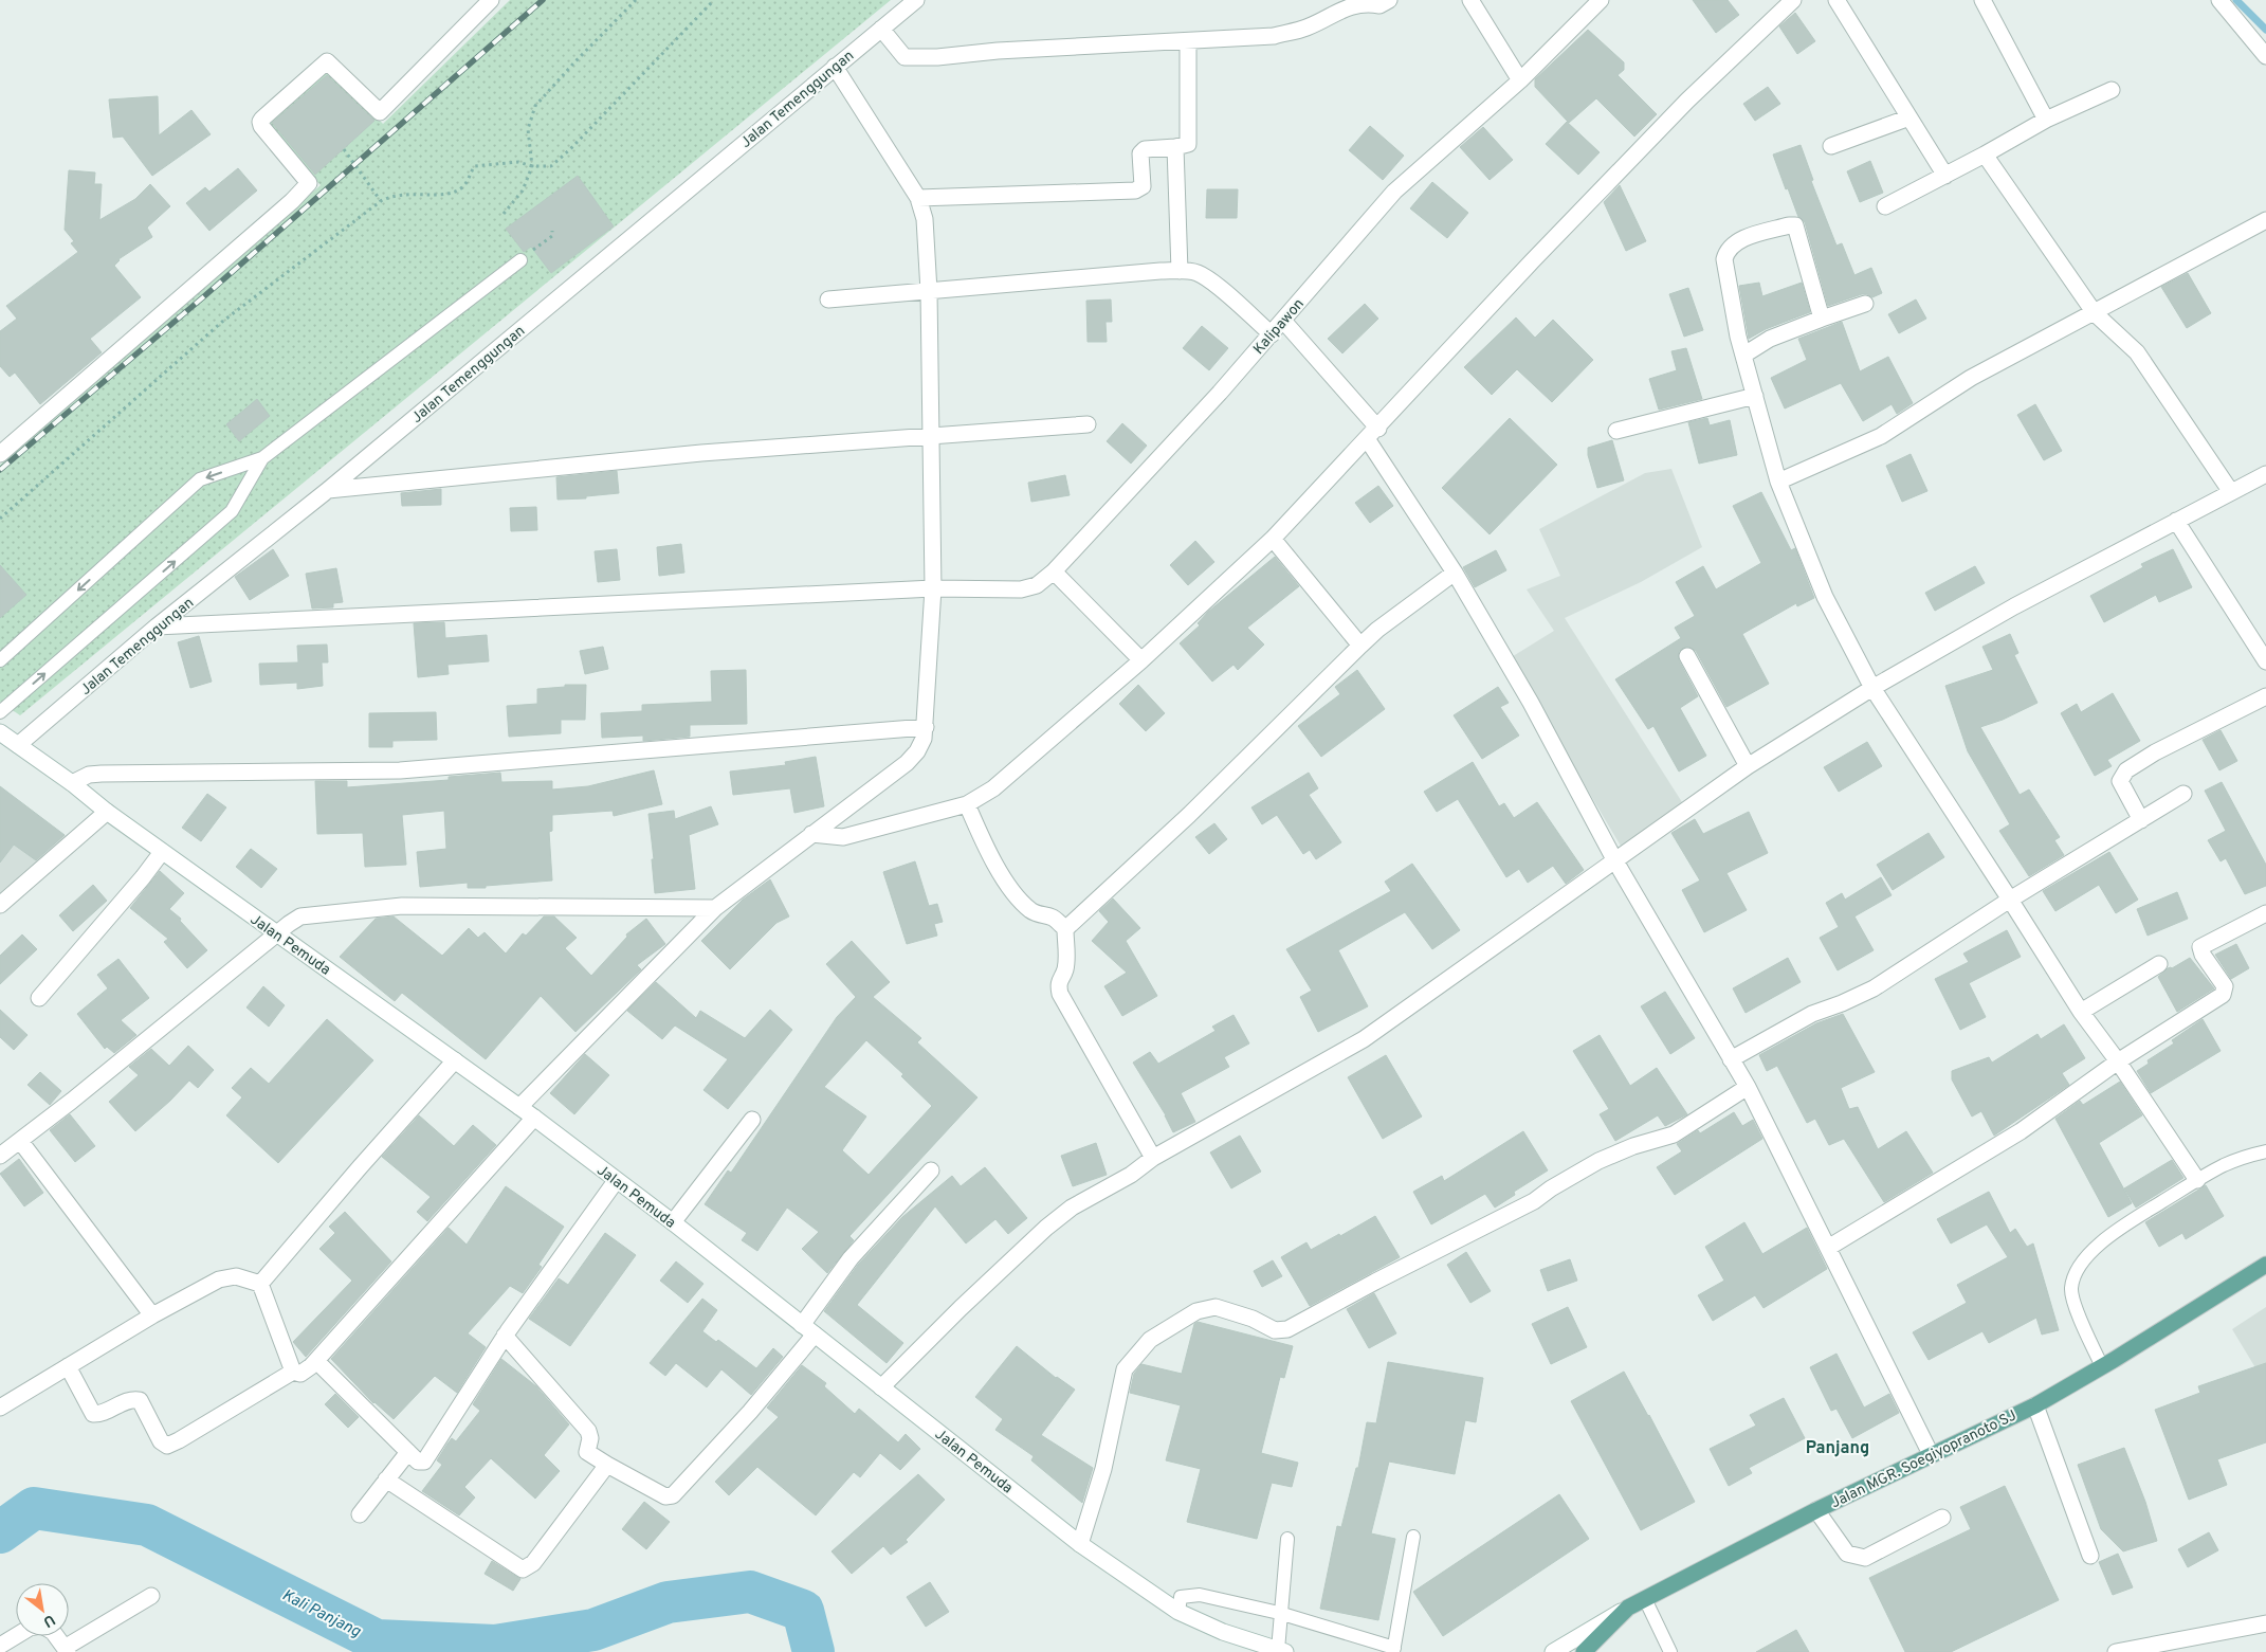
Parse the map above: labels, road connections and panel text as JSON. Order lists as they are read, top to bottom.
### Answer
{
  "streets": {
    "main road": ["Jalan MGR. Soegiyopranoto SJ"],
    "street": ["Jalan Temenggungan", "Kalipawon", "Jalan Pemuda"]
  },
  "crossings": [
    ["Jalan Temenggungan", "Kalipawon"],
    ["Jalan Temenggungan", "Jalan Pemuda"]
  ],
  "districts": ["Panjang"],
  "water": ["Kali Panjang"],
  "north": "bottom right"
}
